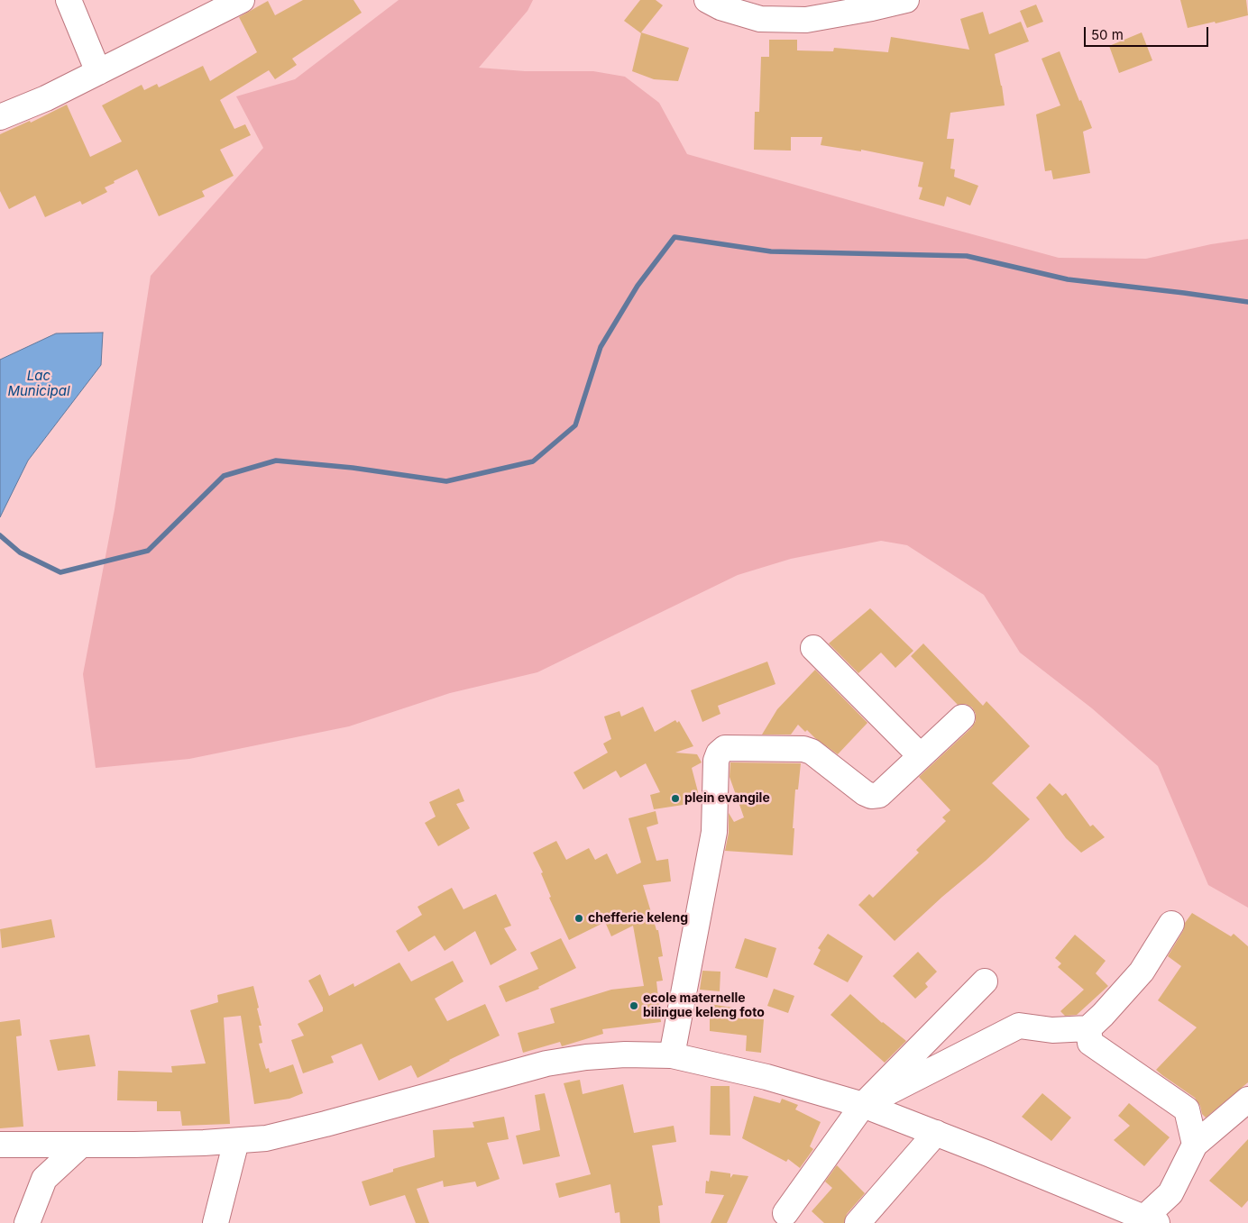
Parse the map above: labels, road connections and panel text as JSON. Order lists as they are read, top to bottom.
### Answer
{
  "water": ["Lac Municipal"],
  "places": ["plein evangile", "chefferie keleng", "ecole maternelle bilingue keleng foto"],
  "scale_bar": "50 m"
}
